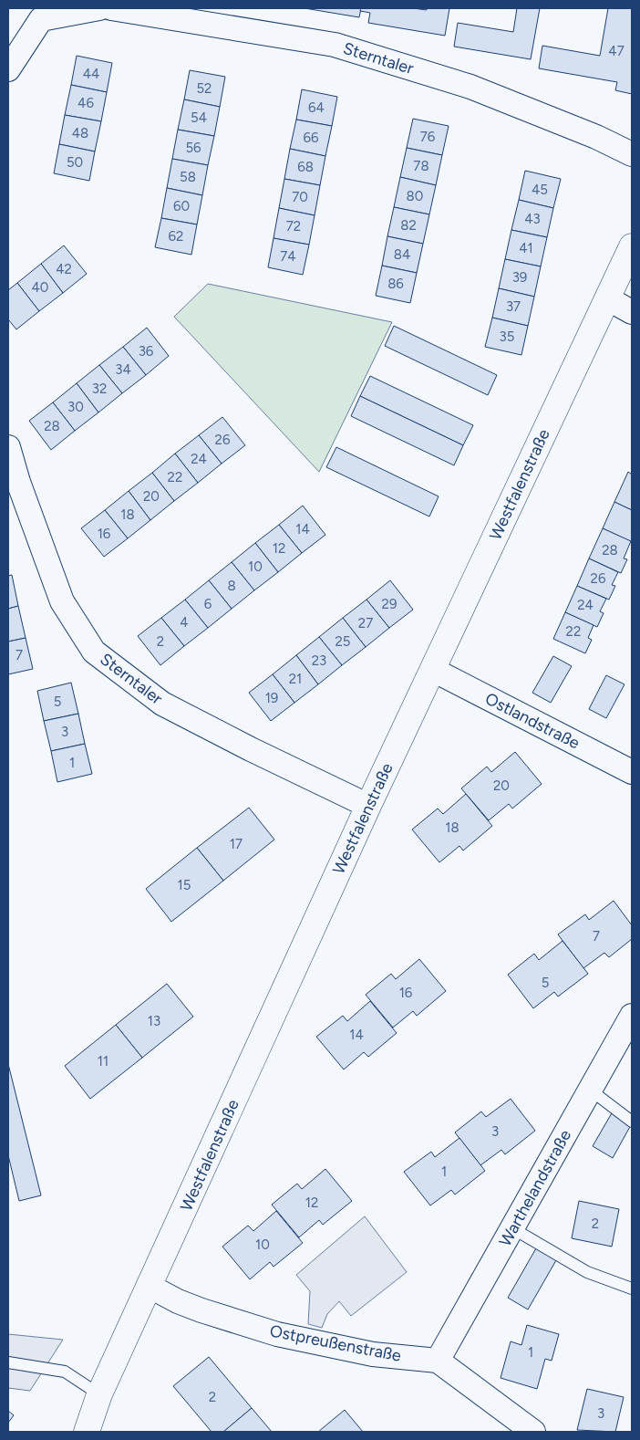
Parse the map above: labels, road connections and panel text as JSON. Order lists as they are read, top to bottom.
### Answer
{
  "streets": {
    "street": [
      "Sterntaler",
      "Westfalenstraße",
      "Ostlandstraße",
      "Warthelandstraße",
      "Ostpreußenstraße"
    ]
  },
  "crossings": [
    ["Sterntaler", "Westfalenstraße"],
    ["Westfalenstraße", "Ostlandstraße"],
    ["Westfalenstraße", "Ostpreußenstraße"],
    ["Warthelandstraße", "Ostpreußenstraße"]
  ],
  "house_numbers": [
    "47",
    "44",
    "52",
    "46",
    "64",
    "54",
    "48",
    "76",
    "66",
    "56",
    "50",
    "78",
    "68",
    "58",
    "45",
    "80",
    "70",
    "60",
    "43",
    "82",
    "72",
    "62",
    "41",
    "84",
    "74",
    "42",
    "39",
    "86",
    "40",
    "37",
    "35",
    "36",
    "34",
    "32",
    "30",
    "28",
    "26",
    "24",
    "22",
    "20",
    "18",
    "14",
    "16",
    "12",
    "28",
    "10",
    "26",
    "8",
    "6",
    "29",
    "24",
    "4",
    "27",
    "22",
    "2",
    "25",
    "7",
    "23",
    "21",
    "19",
    "5",
    "3",
    "1",
    "20",
    "18",
    "17",
    "15",
    "7",
    "5",
    "16",
    "13",
    "14",
    "11",
    "3",
    "1",
    "12",
    "2",
    "10",
    "1",
    "2",
    "3"
  ]
}
